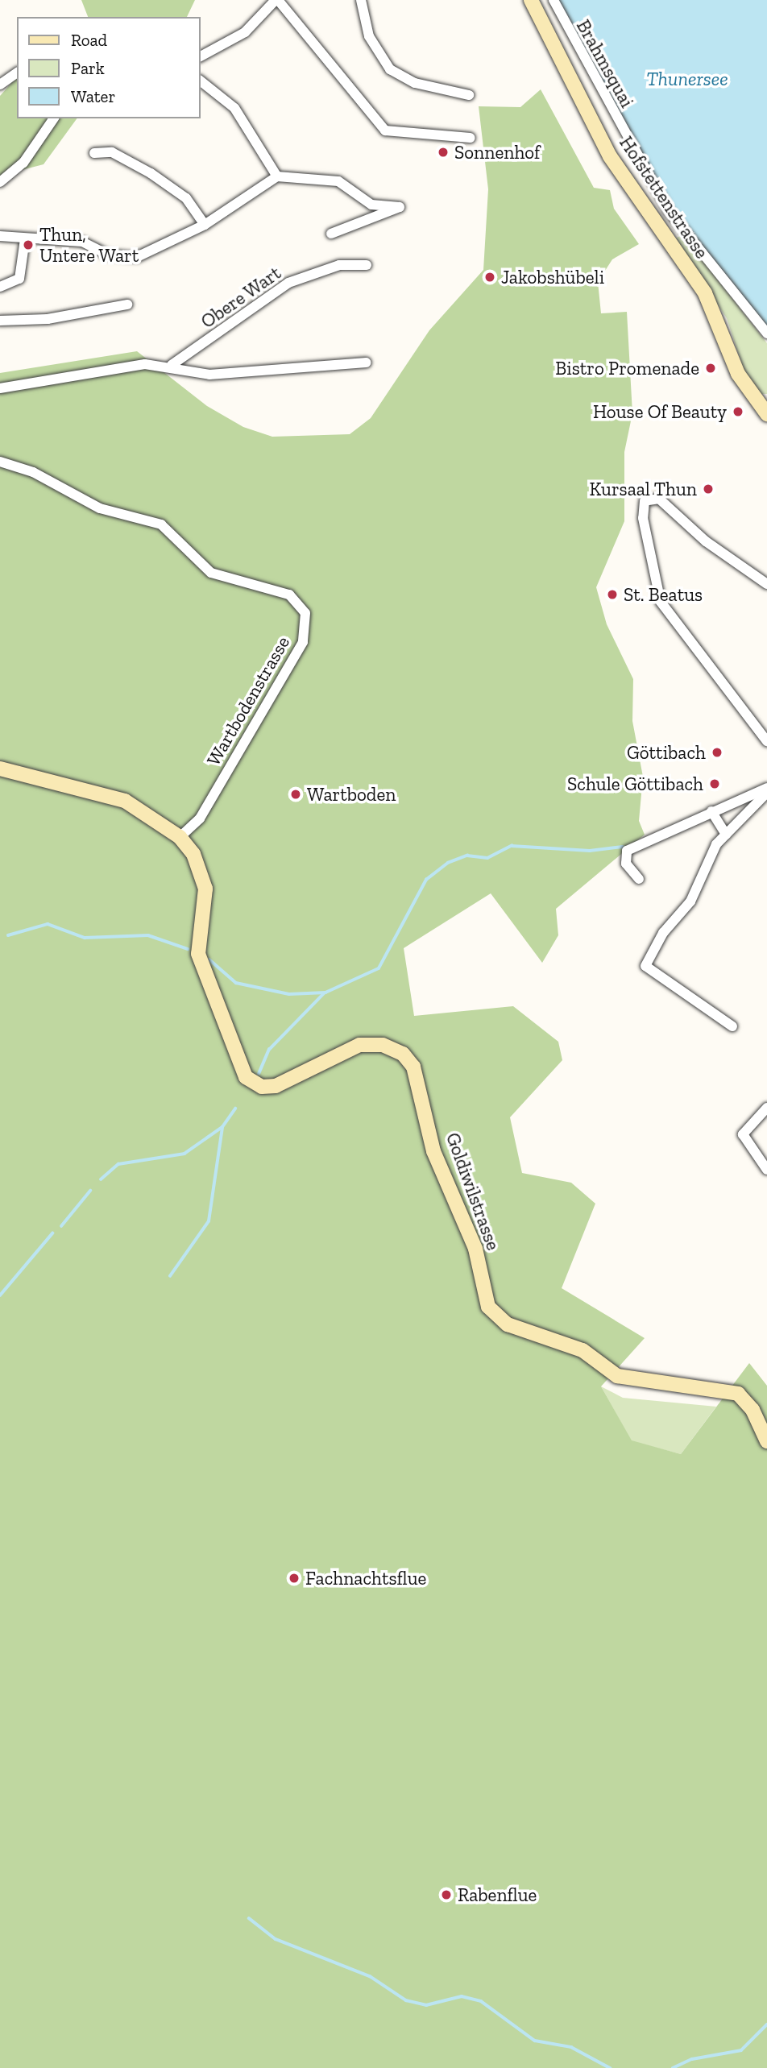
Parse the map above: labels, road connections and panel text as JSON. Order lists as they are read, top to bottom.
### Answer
{
  "streets": {
    "street": [
      "Brahmsquai",
      "Hofstettenstrasse",
      "Obere Wart",
      "Wartbodenstrasse",
      "Goldiwilstrasse"
    ]
  },
  "crossings": [
    ["Wartbodenstrasse", "Goldiwilstrasse"]
  ],
  "water": ["Thunersee"],
  "places": [
    "Sonnenhof",
    "Thun, Untere Wart",
    "Jakobshübeli",
    "Bistro Promenade",
    "House Of Beauty",
    "Kursaal Thun",
    "St. Beatus",
    "Göttibach",
    "Schule Göttibach",
    "Wartboden",
    "Fachnachtsflue",
    "Rabenflue"
  ],
  "legend": ["Road", "Park", "Water"]
}
